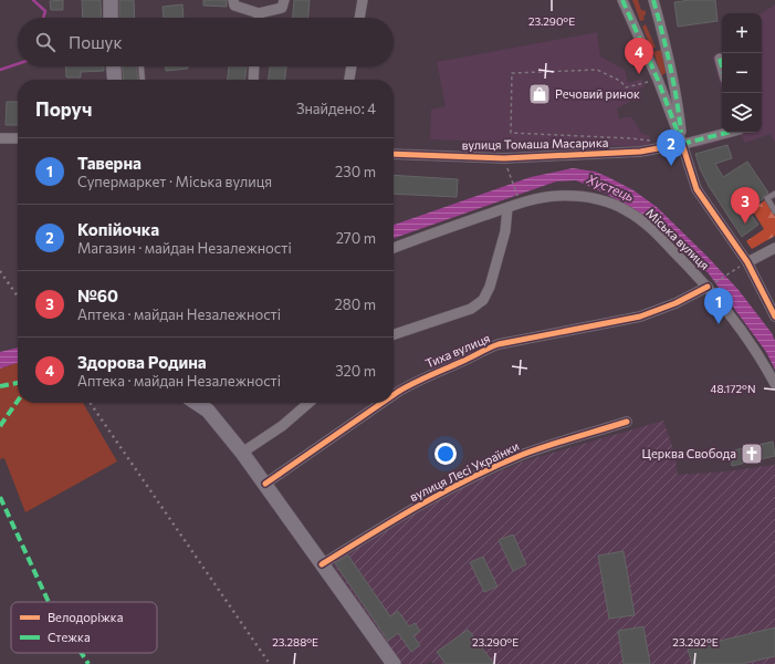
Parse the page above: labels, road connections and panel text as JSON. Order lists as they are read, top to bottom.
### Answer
{
  "streets": {
    "street": [
      "вулиця Томаша Масарика",
      "Міська вулиця",
      "Тиха вулиця",
      "вулиця Лесі Українки"
    ]
  },
  "crossings": [
    ["Міська вулиця", "Тиха вулиця"]
  ],
  "water": ["Хустець"],
  "places": {
    "shop": ["Речовий ринок"],
    "church": ["Церква Свобода"]
  },
  "legend": ["Велодоріжка", "Стежка"],
  "page": {
    "map_buttons": ["+", "−"],
    "search": "Пошук",
    "pins": [
      "4",
      "2",
      "3",
      "1"
    ],
    "heading": ["Поруч", "Знайдено: 4"],
    "list": [
      {
        "mark": "1",
        "name": "Таверна",
        "note": "Супермаркет · Міська вулиця",
        "value": "230 m"
      },
      {
        "mark": "2",
        "name": "Копійочка",
        "note": "Магазин · майдан Незалежності",
        "value": "270 m"
      },
      {
        "mark": "3",
        "name": "№60",
        "note": "Аптека · майдан Незалежності",
        "value": "280 m"
      },
      {
        "mark": "4",
        "name": "Здорова Родина",
        "note": "Аптека · майдан Незалежності",
        "value": "320 m"
      }
    ]
  },
  "coordinates": [
    "23.290°E",
    "48.172°N",
    "23.288°E",
    "23.292°E"
  ]
}
